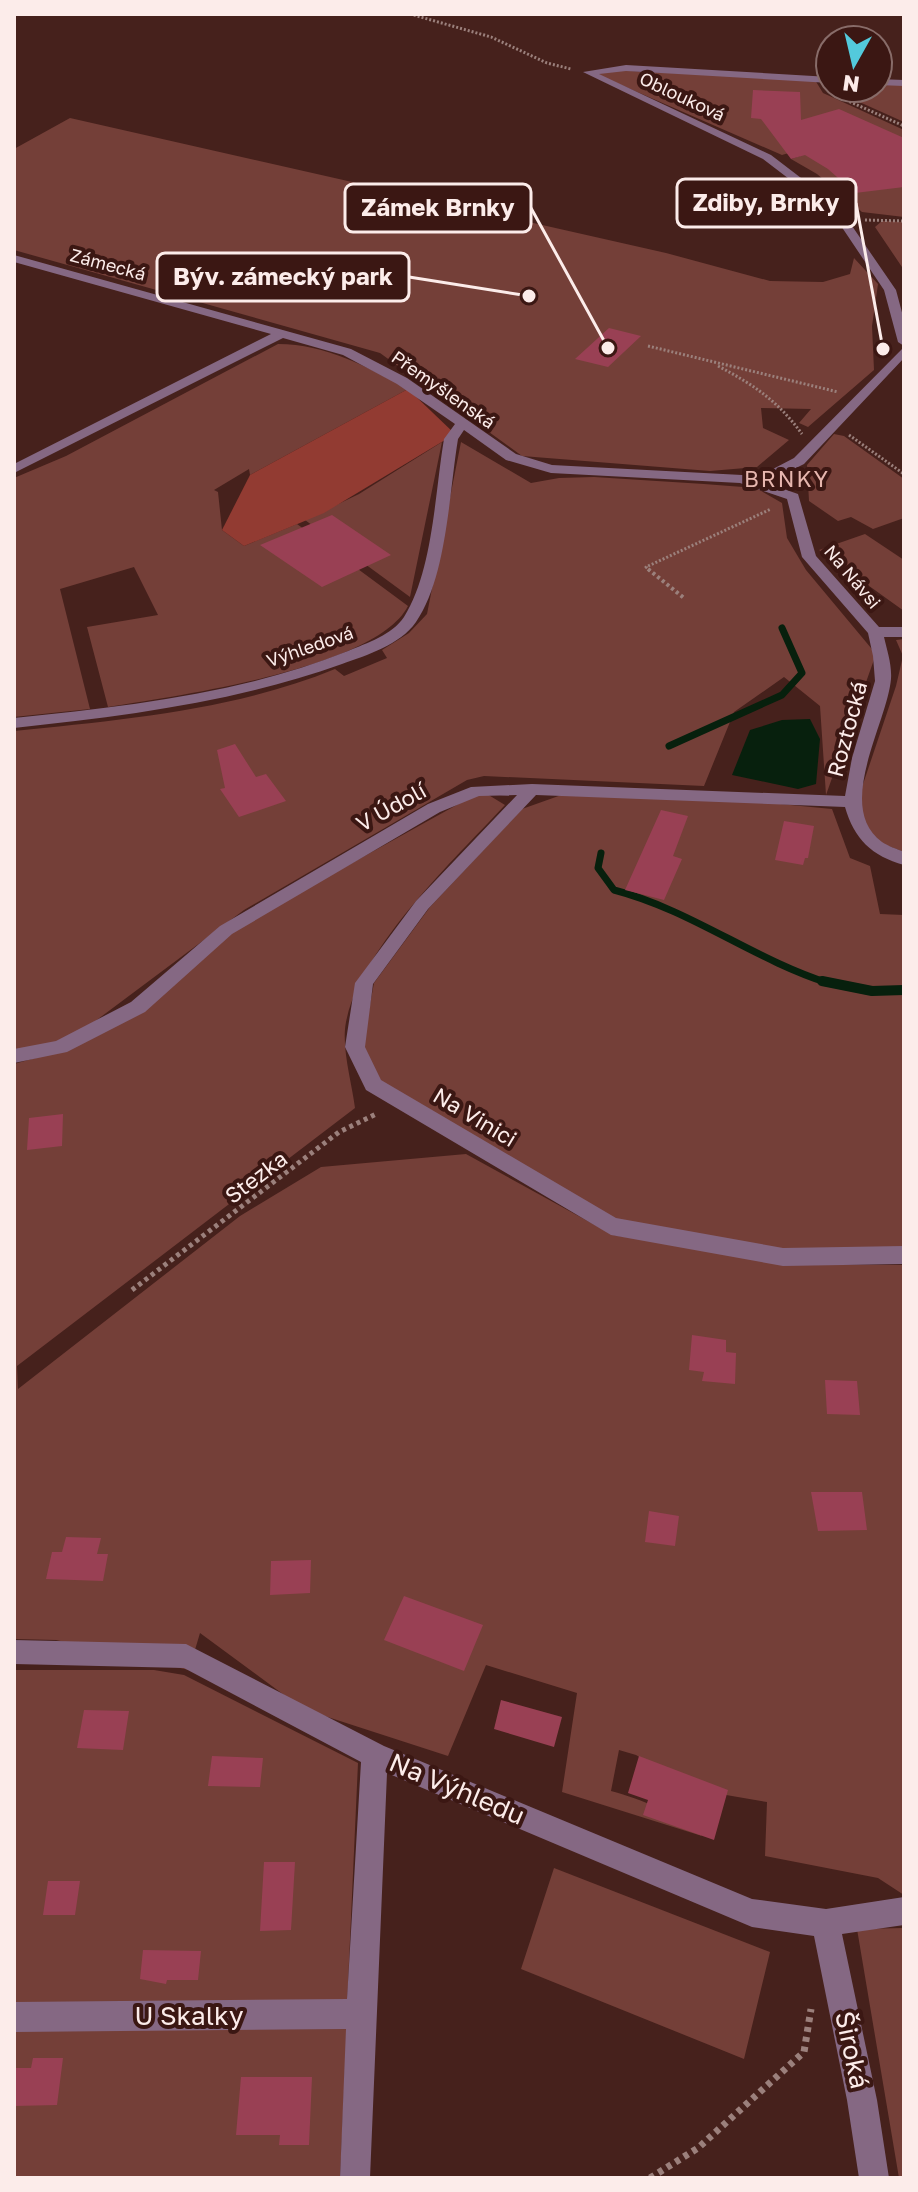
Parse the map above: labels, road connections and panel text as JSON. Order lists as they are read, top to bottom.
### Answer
{
  "streets": {
    "street": [
      "Oblouková",
      "Zámecká",
      "Přemyšlenská",
      "Na Návsi",
      "Výhledová",
      "Roztocká",
      "V Údolí",
      "Na Vinici",
      "Na Výhledu",
      "U Skalky",
      "Široká"
    ],
    "path": ["Stezka"]
  },
  "crossings": [
    ["Zámecká", "Přemyšlenská"],
    ["Přemyšlenská", "Výhledová"],
    ["Na Návsi", "Roztocká"],
    ["Roztocká", "V Údolí"],
    ["V Údolí", "Na Vinici"],
    ["Na Vinici", "Stezka"],
    ["Na Výhledu", "Široká"]
  ],
  "districts": ["BRNKY"],
  "places": ["Býv. zámecký park", "Zámek Brnky", "Zdiby, Brnky"],
  "north": "bottom"
}
